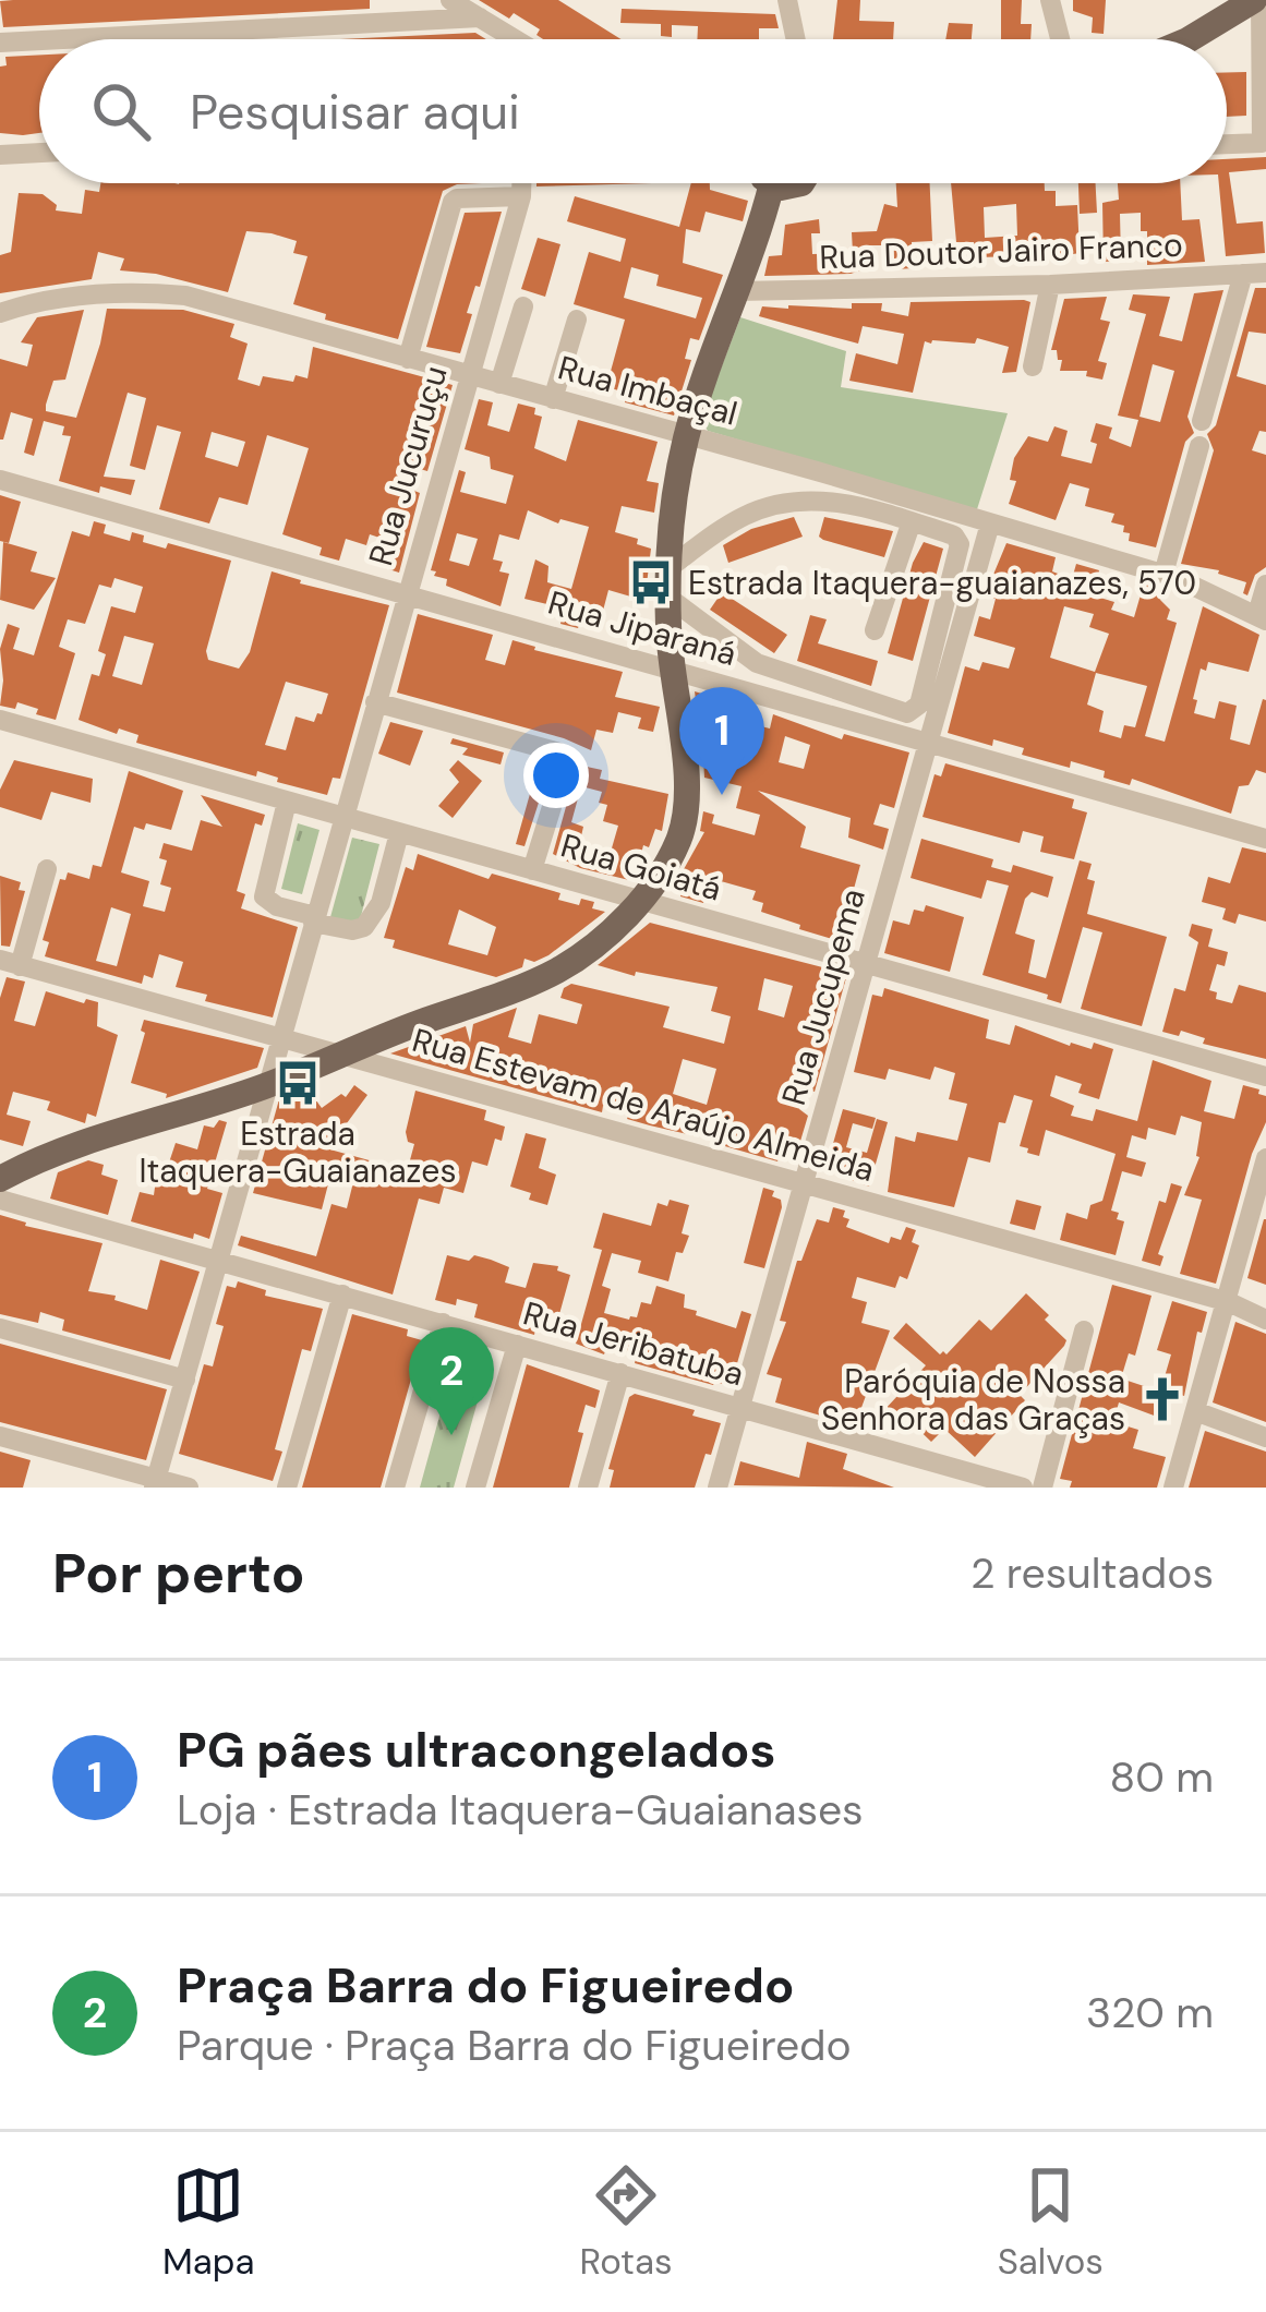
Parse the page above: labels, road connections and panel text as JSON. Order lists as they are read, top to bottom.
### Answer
{
  "streets": {
    "street": [
      "Rua Doutor Jairo Franco",
      "Rua Imbaçal",
      "Rua Jucuruçu",
      "Rua Jiparaná",
      "Rua Goiatá",
      "Rua Jucupema",
      "Rua Estevam de Araújo Almeida",
      "Rua Jeribatuba"
    ]
  },
  "crossings": [
    ["Rua Imbaçal", "Rua Jucuruçu"],
    ["Rua Imbaçal", "Rua Jucupema"],
    ["Rua Jucuruçu", "Rua Jiparaná"],
    ["Rua Jucuruçu", "Rua Goiatá"],
    ["Rua Jiparaná", "Rua Jucupema"],
    ["Rua Goiatá", "Rua Jucupema"],
    ["Rua Jucupema", "Rua Estevam de Araújo Almeida"],
    ["Rua Jucupema", "Rua Jeribatuba"]
  ],
  "places": {
    "bus stop": ["Estrada Itaquera-guaianazes, 570", "Estrada Itaquera-Guaianazes"],
    "church": ["Paróquia de Nossa Senhora das Graças"]
  },
  "page": {
    "search": "Pesquisar aqui",
    "pins": ["1", "2"],
    "heading": ["Por perto", "2 resultados"],
    "list": [
      {
        "mark": "1",
        "name": "PG pães ultracongelados",
        "note": "Loja · Estrada Itaquera-Guaianases",
        "value": "80 m"
      },
      {
        "mark": "2",
        "name": "Praça Barra do Figueiredo",
        "note": "Parque · Praça Barra do Figueiredo",
        "value": "320 m"
      }
    ],
    "nav": ["Mapa", "Rotas", "Salvos"]
  }
}
